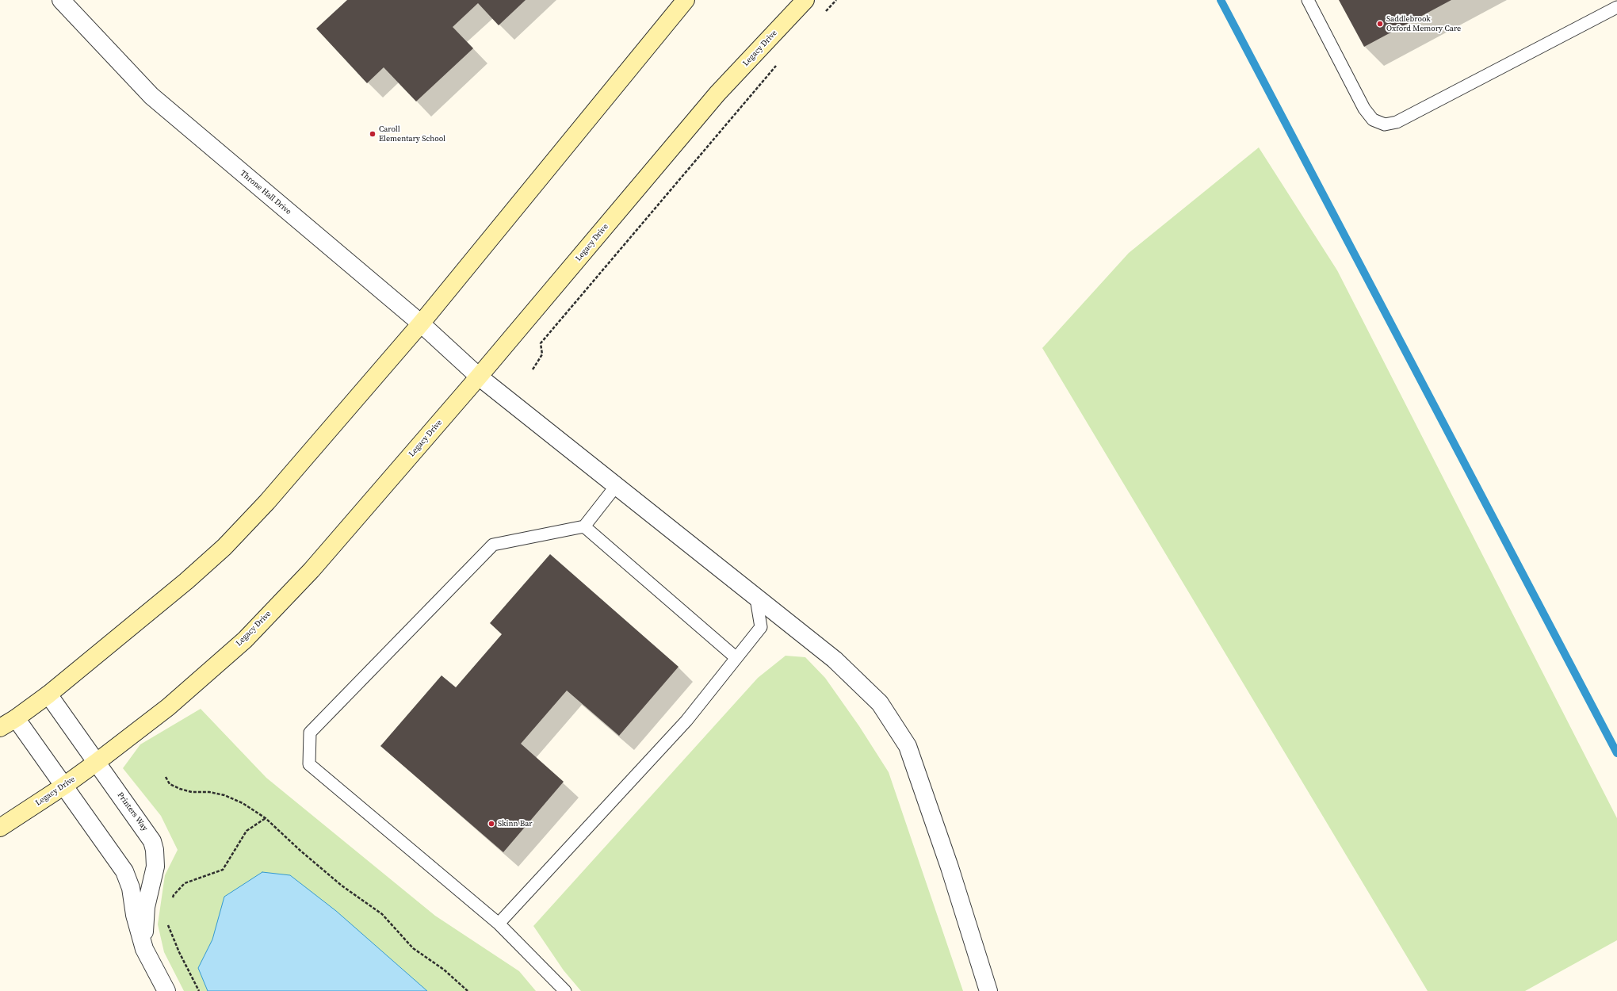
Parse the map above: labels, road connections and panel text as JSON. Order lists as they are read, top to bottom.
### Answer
{
  "streets": {
    "main road": ["Legacy Drive"],
    "street": ["Throne Hall Drive", "Printers Way"]
  },
  "crossings": [
    ["Legacy Drive", "Throne Hall Drive"],
    ["Legacy Drive", "Printers Way"]
  ],
  "places": ["Saddlebrook Oxford Memory Care", "Caroll Elementary School", "Skinn Bar"]
}
